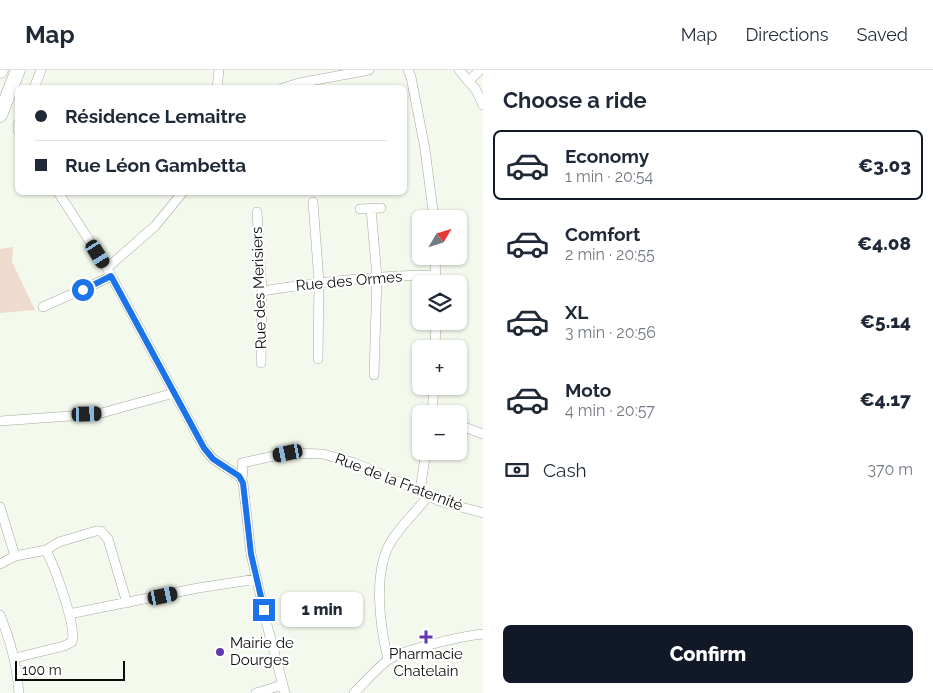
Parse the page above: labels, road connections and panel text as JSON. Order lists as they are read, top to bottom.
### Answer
{
  "streets": {
    "street": ["Rue des Ormes", "Rue des Merisiers", "Rue de la Fraternité"]
  },
  "crossings": [
    ["Rue des Ormes", "Rue des Merisiers"]
  ],
  "places": {
    "health": ["Pharmacie Chatelain"],
    "other": ["Mairie de Dourges"]
  },
  "scale_bar": "100 m",
  "north": "top right",
  "page": {
    "header": "Map",
    "nav": ["Map", "Directions", "Saved"],
    "heading": "Choose a ride",
    "banner": ["Résidence Lemaitre", "Rue Léon Gambetta"],
    "list": [
      {
        "name": "Economy",
        "note": "1 min · 20:54",
        "value": "€3.03"
      },
      {
        "name": "Comfort",
        "note": "2 min · 20:55",
        "value": "€4.08"
      },
      {
        "name": "XL",
        "note": "3 min · 20:56",
        "value": "€5.14"
      },
      {
        "name": "Moto",
        "note": "4 min · 20:57",
        "value": "€4.17"
      }
    ],
    "map_buttons": ["+", "−"],
    "pay": ["Cash", "370 m"],
    "bubble": "1 min",
    "buttons": "Confirm",
    "scale": "100 m"
  }
}
